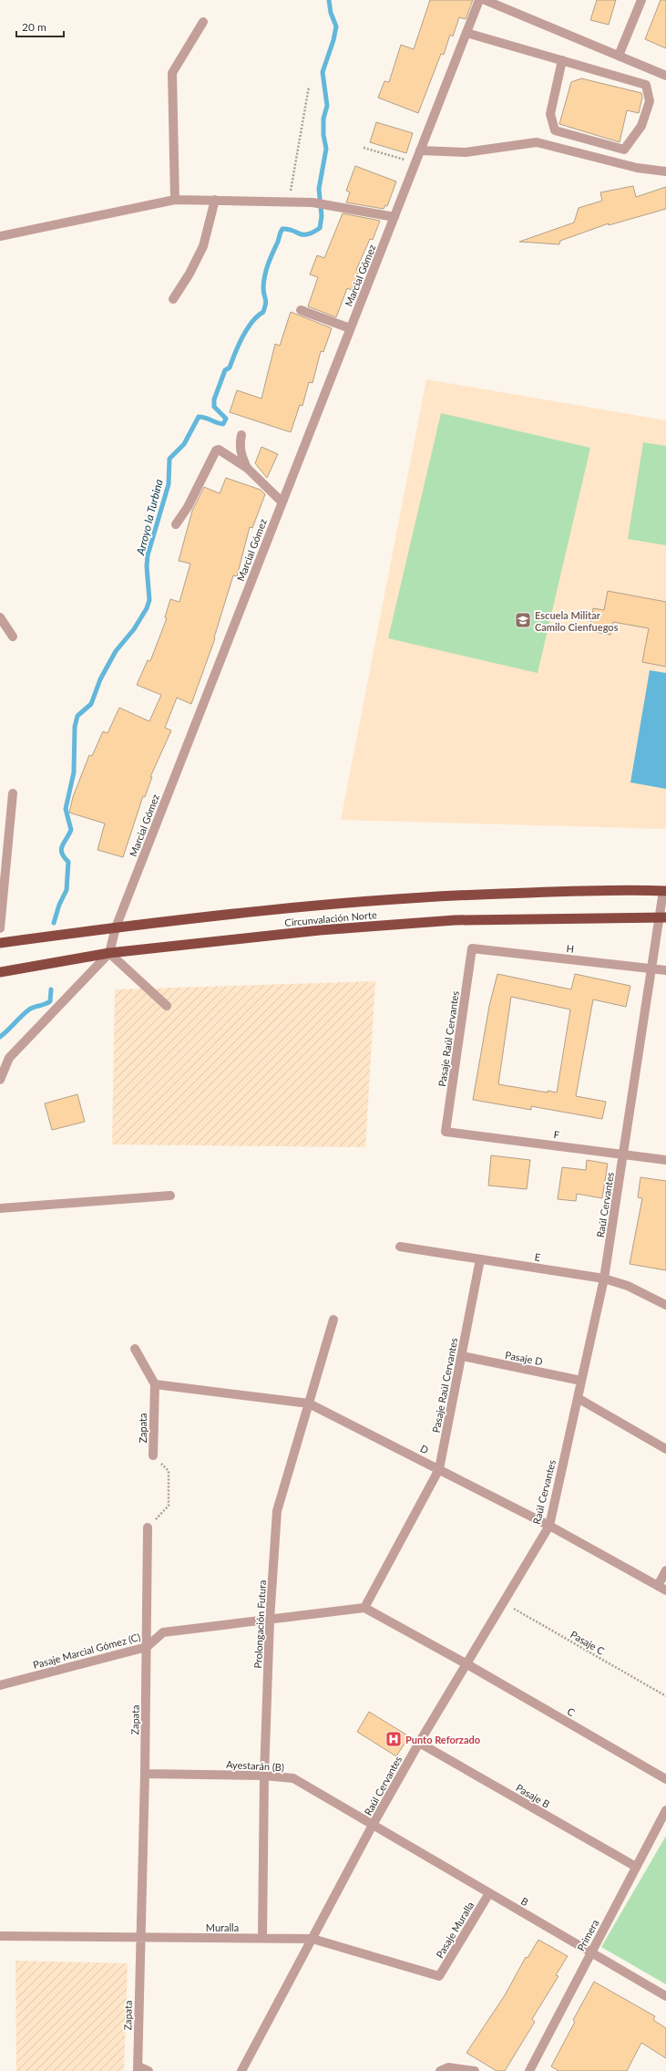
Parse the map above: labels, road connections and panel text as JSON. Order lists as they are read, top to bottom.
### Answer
{
  "streets": {
    "highway": ["Circunvalación Norte"],
    "street": [
      "Marcial Gómez",
      "H",
      "Pasaje Raúl Cervantes",
      "F",
      "Raúl Cervantes",
      "E",
      "Pasaje D",
      "Zapata",
      "D",
      "Prolongación Futura",
      "Pasaje Marcial Gómez (C)",
      "C",
      "Ayestarán (B)",
      "Pasaje B",
      "B",
      "Muralla",
      "Pasaje Muralla",
      "Primera"
    ],
    "path": ["Pasaje C"]
  },
  "crossings": [
    ["Marcial Gómez", "Circunvalación Norte"],
    ["Circunvalación Norte", "Raúl Cervantes"],
    ["H", "Pasaje Raúl Cervantes"],
    ["H", "Raúl Cervantes"],
    ["Pasaje Raúl Cervantes", "F"],
    ["Pasaje Raúl Cervantes", "E"],
    ["Pasaje Raúl Cervantes", "Pasaje D"],
    ["Pasaje Raúl Cervantes", "D"],
    ["Pasaje Raúl Cervantes", "Pasaje Marcial Gómez (C)"],
    ["F", "Raúl Cervantes"],
    ["Raúl Cervantes", "E"],
    ["Raúl Cervantes", "Pasaje D"],
    ["Raúl Cervantes", "D"],
    ["Raúl Cervantes", "Pasaje C"],
    ["Raúl Cervantes", "C"],
    ["Raúl Cervantes", "Ayestarán (B)"],
    ["Raúl Cervantes", "Pasaje B"],
    ["Raúl Cervantes", "B"],
    ["Raúl Cervantes", "Muralla"],
    ["Zapata", "D"],
    ["Zapata", "Pasaje Marcial Gómez (C)"],
    ["Zapata", "Ayestarán (B)"],
    ["Zapata", "Muralla"],
    ["D", "Prolongación Futura"],
    ["Prolongación Futura", "Pasaje Marcial Gómez (C)"],
    ["Prolongación Futura", "Ayestarán (B)"],
    ["Prolongación Futura", "Muralla"],
    ["Ayestarán (B)", "B"],
    ["Pasaje B", "Primera"],
    ["B", "Pasaje Muralla"],
    ["B", "Primera"],
    ["Muralla", "Pasaje Muralla"]
  ],
  "water": ["Arroyo la Turbina"],
  "places": {
    "school or university": ["Escuela Militar Camilo Cienfuegos"],
    "hospital": ["Punto Reforzado"]
  },
  "scale_bar": "20 m"
}
